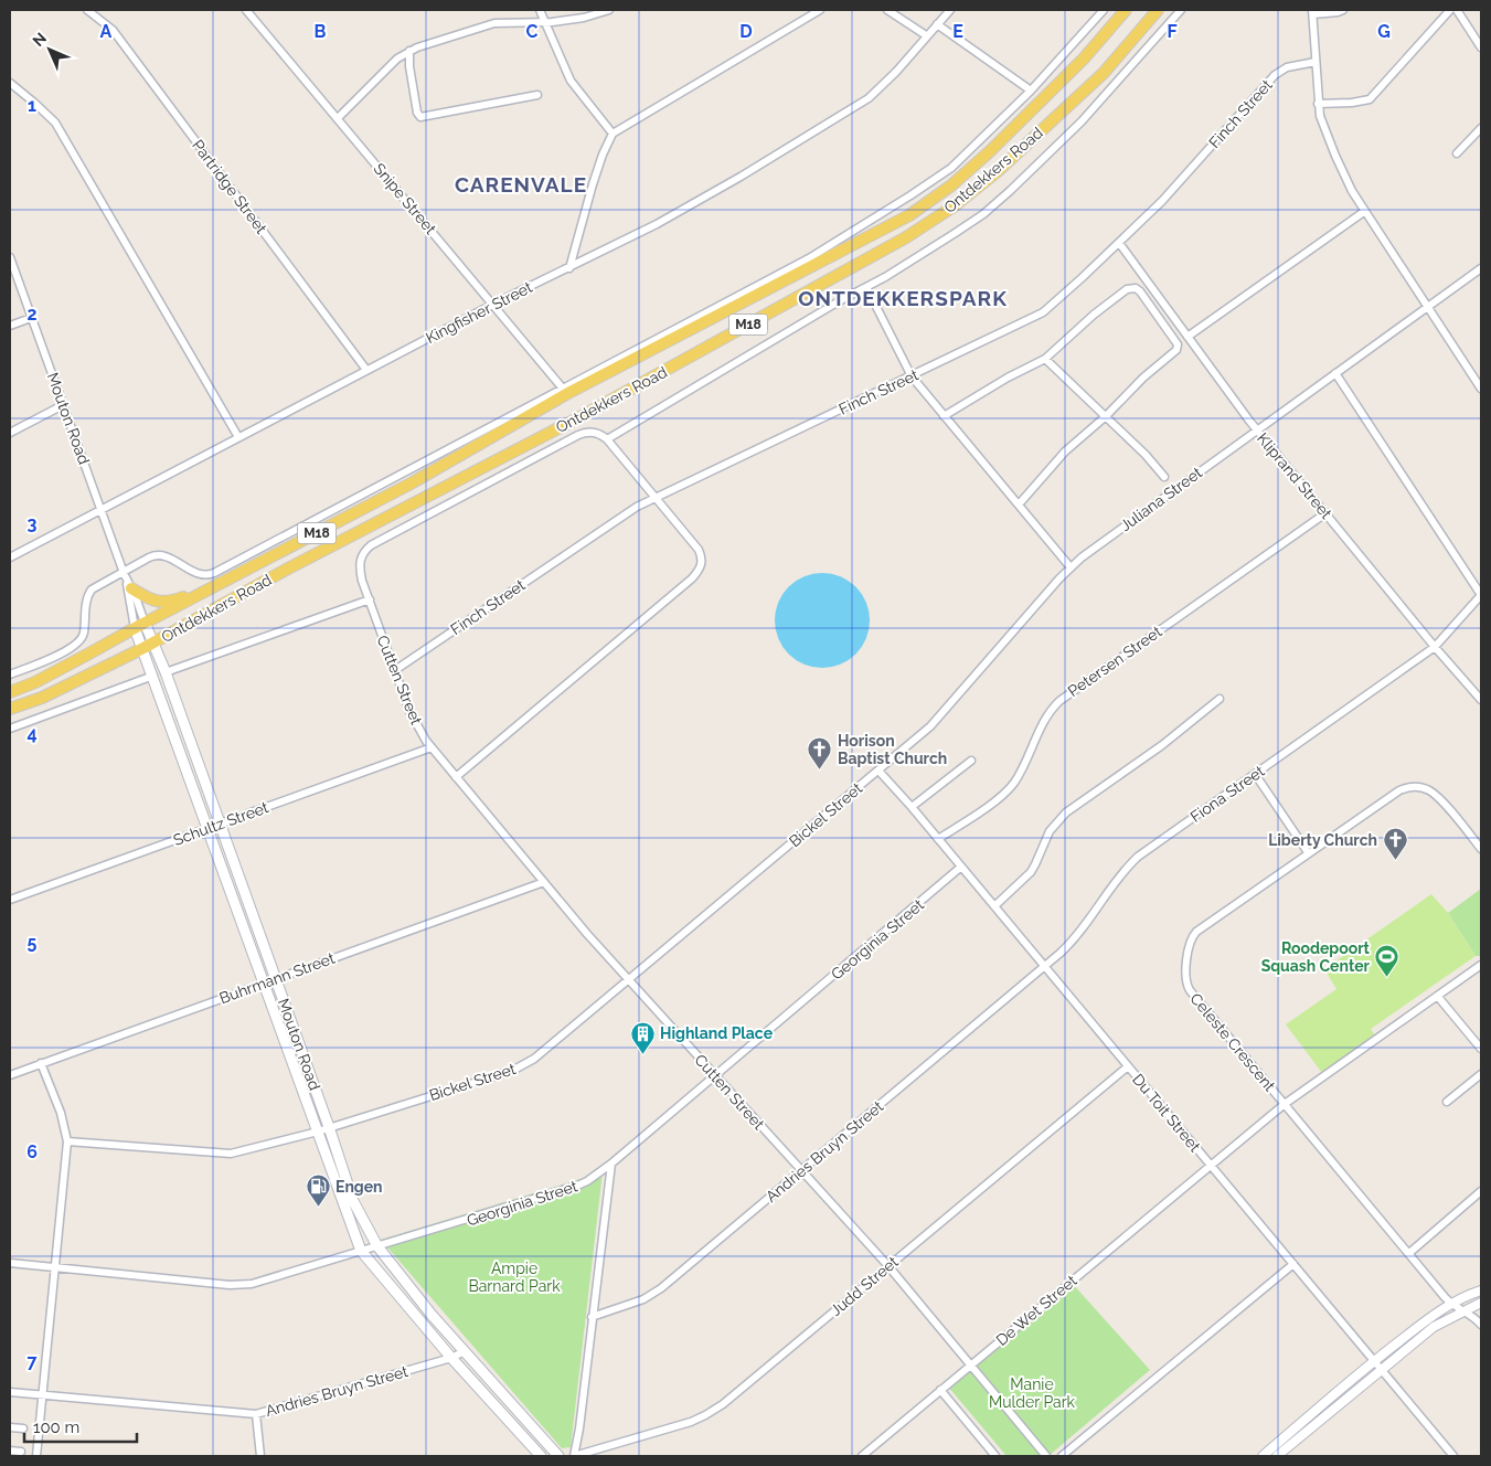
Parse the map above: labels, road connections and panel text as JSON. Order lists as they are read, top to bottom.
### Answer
{
  "streets": {
    "main road": ["Ontdekkers Road", "M18", "Mouton Road"],
    "street": [
      "Finch Street",
      "Partridge Street",
      "Snipe Street",
      "Kingfisher Street",
      "Kliprand Street",
      "Juliana Street",
      "Petersen Street",
      "Cutten Street",
      "Fiona Street",
      "Bickel Street",
      "Schultz Street",
      "Georginia Street",
      "Buhrmann Street",
      "Celeste Crescent",
      "Du Toit Street",
      "Andries Bruyn Street",
      "Judd Street",
      "De Wet Street"
    ]
  },
  "crossings": [
    ["Finch Street", "Kliprand Street"],
    ["Finch Street", "Cutten Street"],
    ["Ontdekkers Road", "Snipe Street"],
    ["Ontdekkers Road", "Mouton Road"],
    ["Ontdekkers Road", "Cutten Street"],
    ["Partridge Street", "Kingfisher Street"],
    ["Snipe Street", "Kingfisher Street"],
    ["Kingfisher Street", "Mouton Road"],
    ["Mouton Road", "Bickel Street"],
    ["Mouton Road", "Schultz Street"],
    ["Mouton Road", "Georginia Street"],
    ["Mouton Road", "Buhrmann Street"],
    ["Mouton Road", "Andries Bruyn Street"],
    ["Kliprand Street", "Juliana Street"],
    ["Kliprand Street", "Petersen Street"],
    ["Kliprand Street", "Fiona Street"],
    ["Juliana Street", "Bickel Street"],
    ["Juliana Street", "Du Toit Street"],
    ["Petersen Street", "Du Toit Street"],
    ["Cutten Street", "Bickel Street"],
    ["Cutten Street", "Schultz Street"],
    ["Cutten Street", "Georginia Street"],
    ["Cutten Street", "Buhrmann Street"],
    ["Cutten Street", "Andries Bruyn Street"],
    ["Cutten Street", "Judd Street"],
    ["Cutten Street", "De Wet Street"],
    ["Fiona Street", "Du Toit Street"],
    ["Fiona Street", "Andries Bruyn Street"],
    ["Bickel Street", "Du Toit Street"],
    ["Georginia Street", "Du Toit Street"],
    ["Celeste Crescent", "De Wet Street"],
    ["Du Toit Street", "Andries Bruyn Street"],
    ["Du Toit Street", "Judd Street"],
    ["Du Toit Street", "De Wet Street"]
  ],
  "districts": ["CARENVALE", "ONTDEKKERSPARK"],
  "parks": ["Ampie Barnard Park", "Manie Mulder Park"],
  "places": {
    "church": ["Horison Baptist Church", "Liberty Church"],
    "sports": ["Roodepoort Squash Center"],
    "building": ["Highland Place"],
    "fuel station": ["Engen"]
  },
  "scale_bar": "100 m",
  "north": "top left",
  "grid": {
    "columns": [
      "A",
      "B",
      "C",
      "D",
      "E",
      "F",
      "G"
    ],
    "rows": [
      "1",
      "2",
      "3",
      "4",
      "5",
      "6",
      "7"
    ]
  }
}
